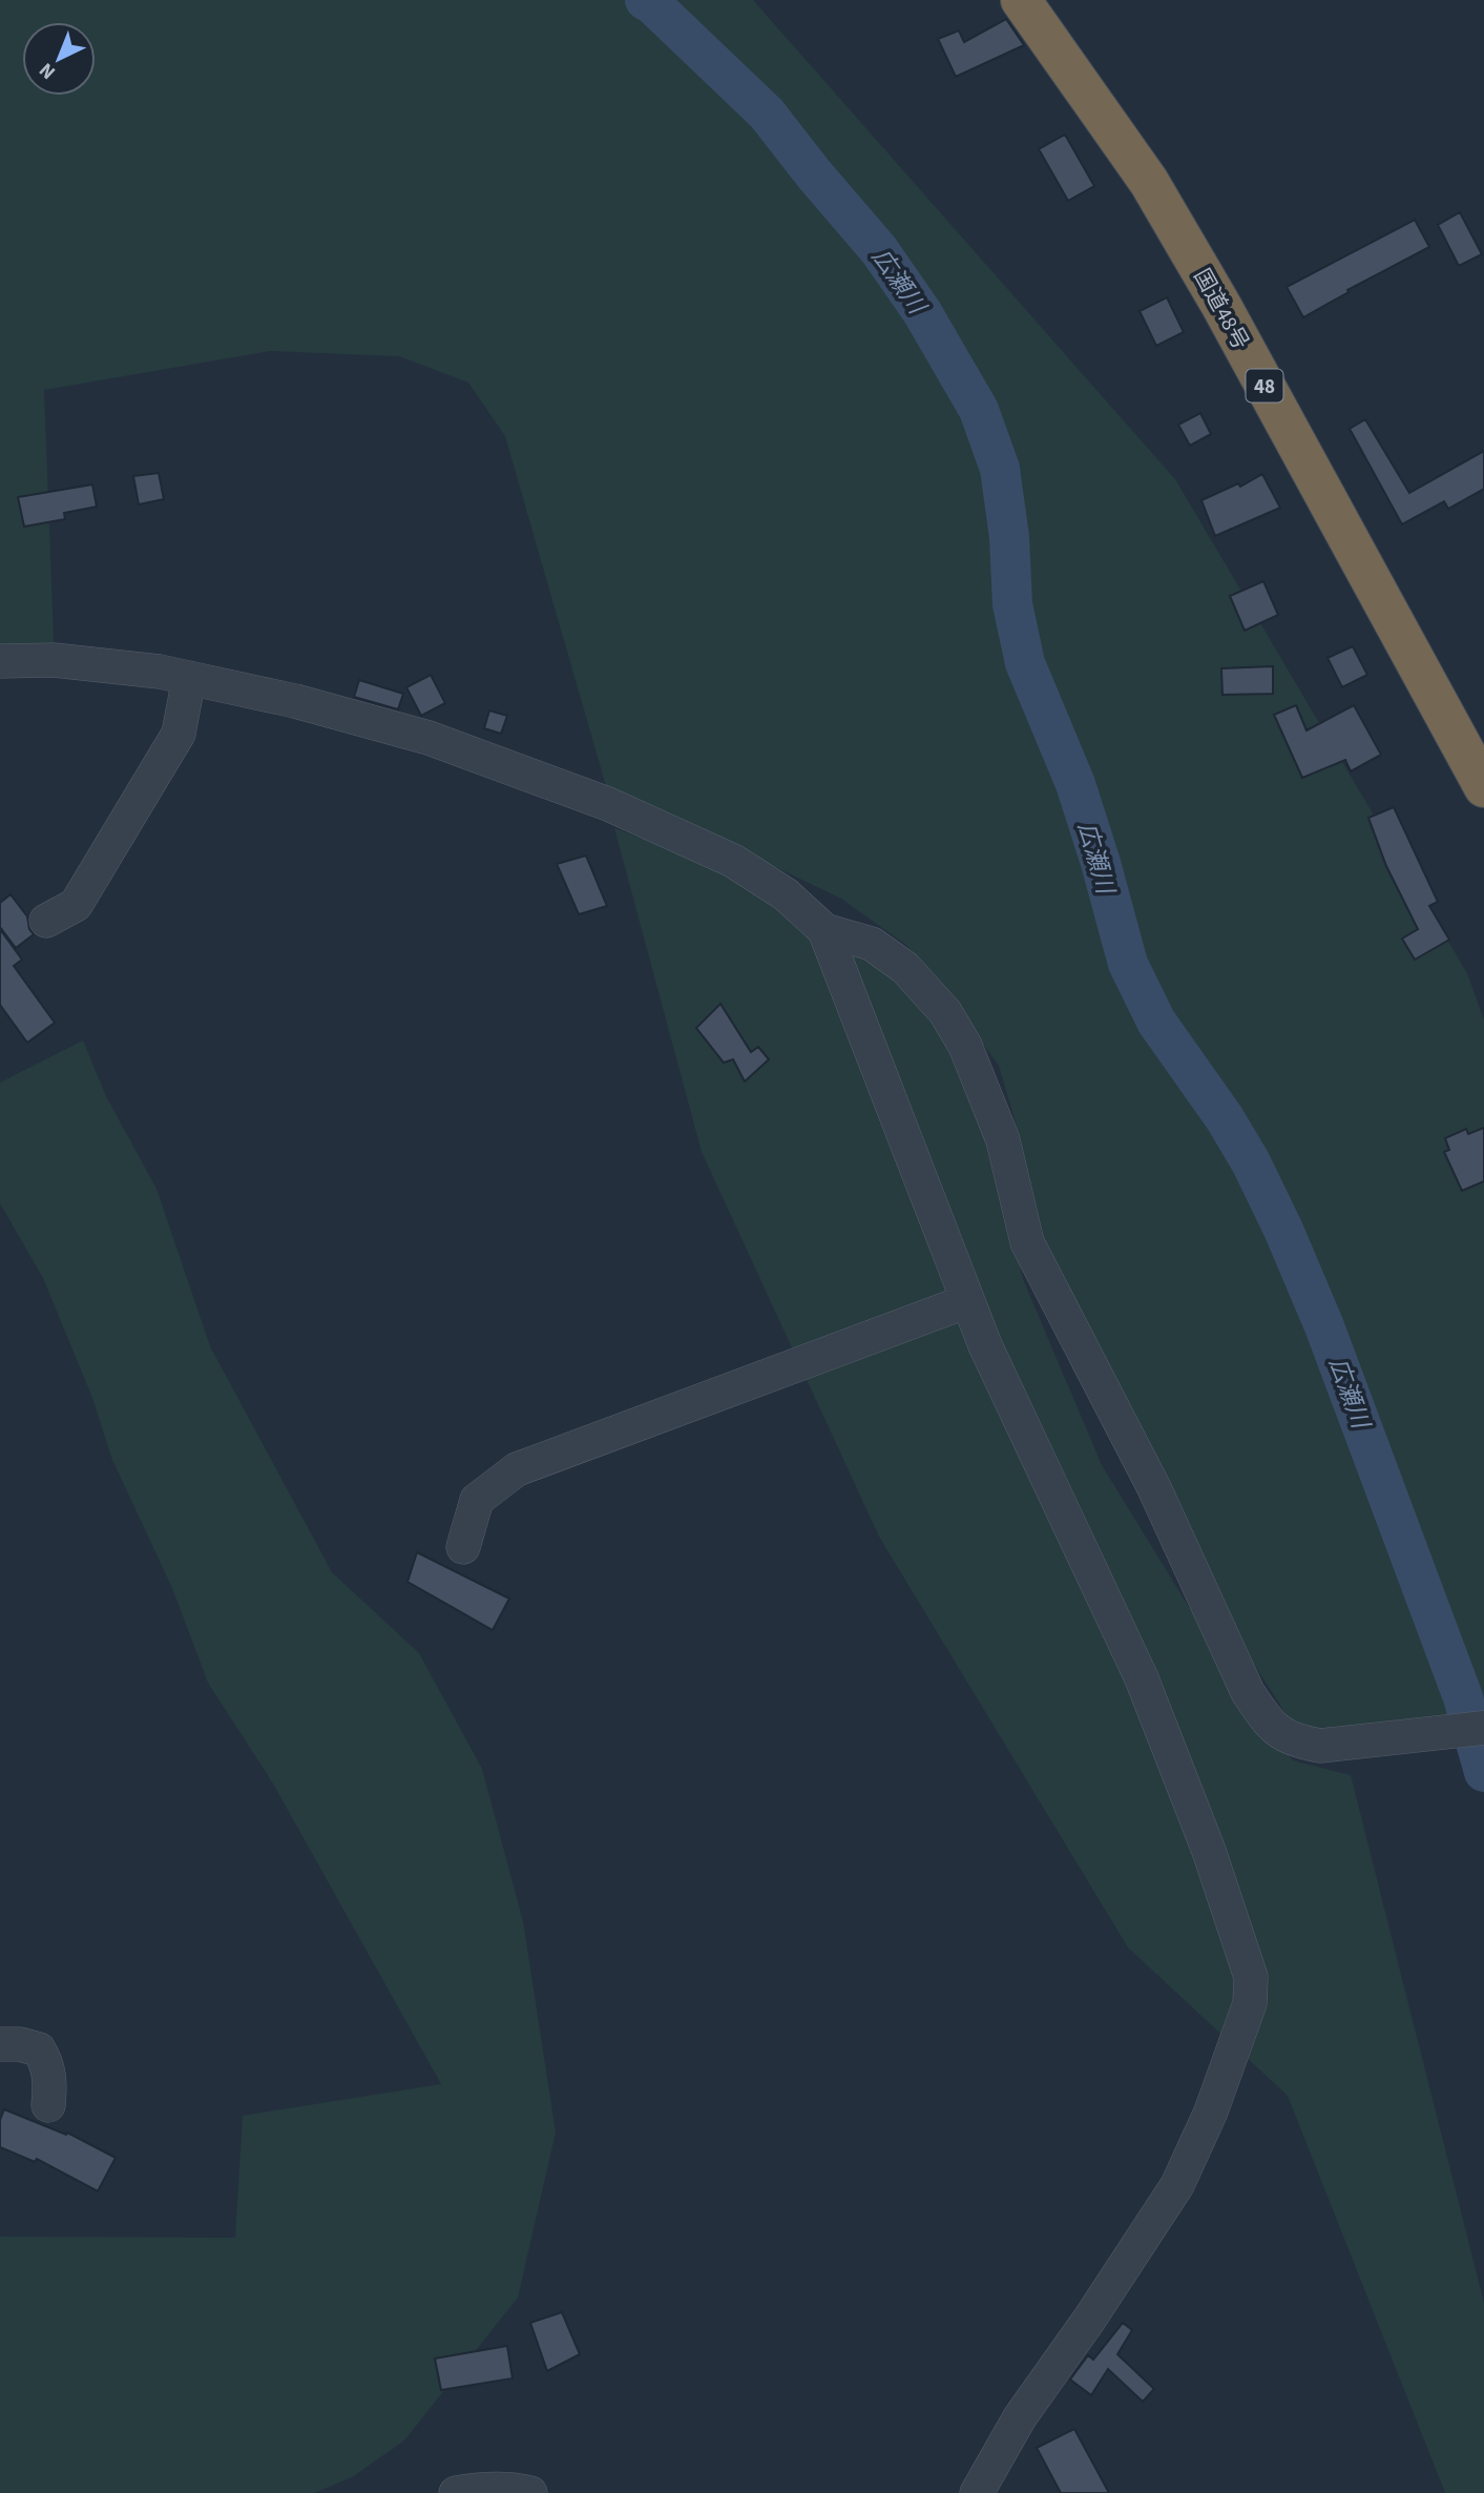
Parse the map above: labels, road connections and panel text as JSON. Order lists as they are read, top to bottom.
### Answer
{
  "streets": {
    "highway": ["国道48号", "48"]
  },
  "water": ["広瀬川"],
  "north": "bottom left"
}
